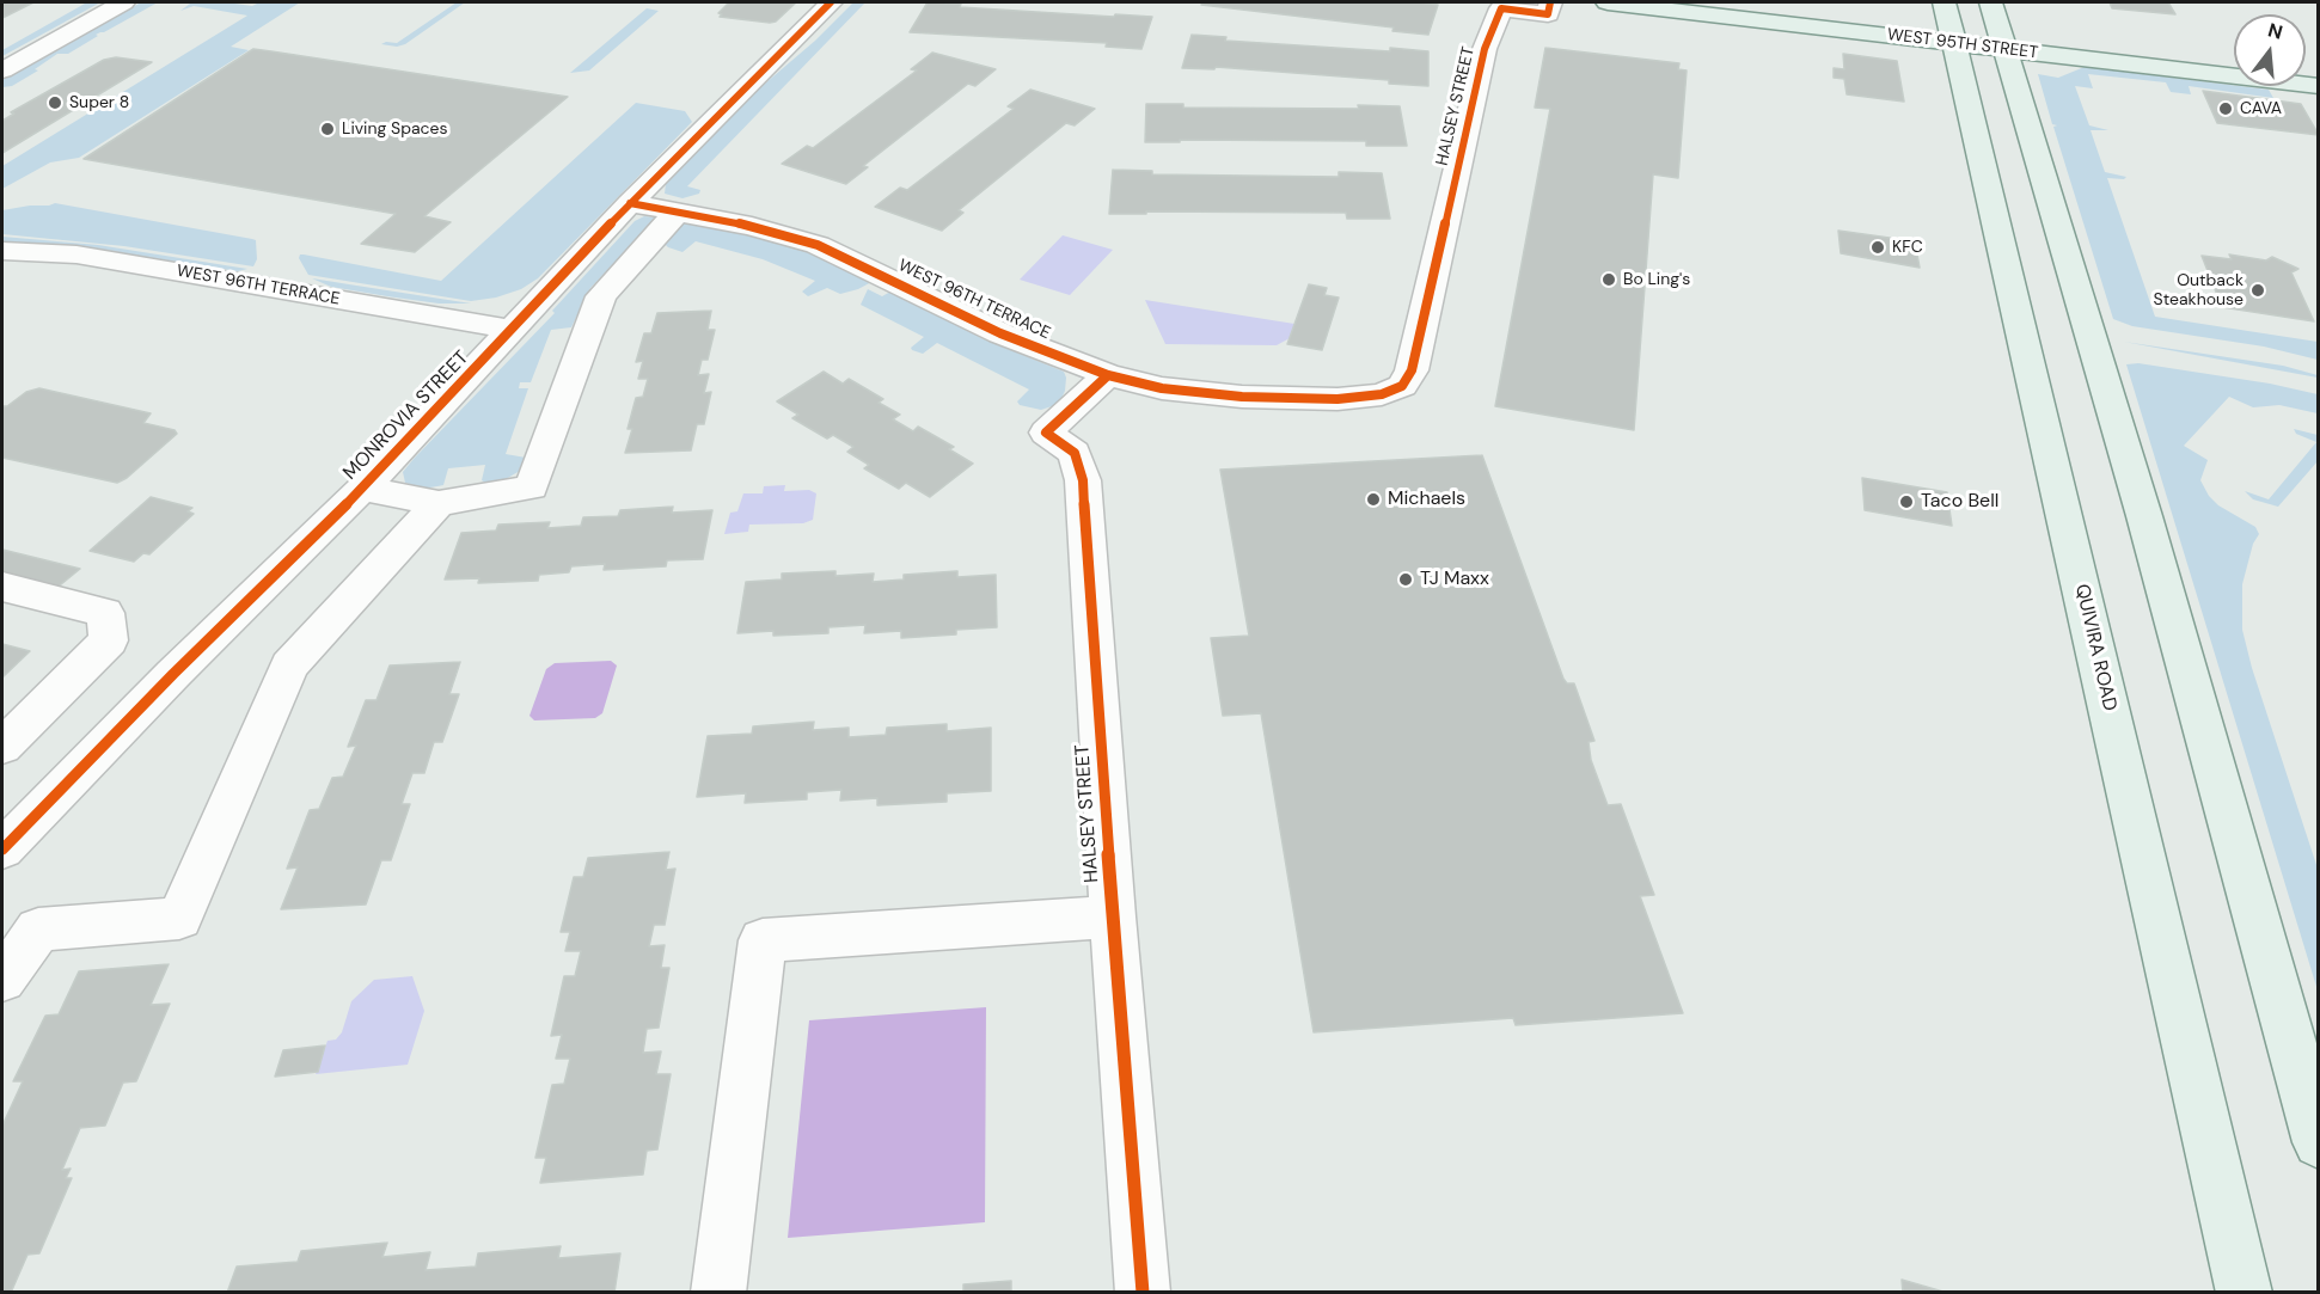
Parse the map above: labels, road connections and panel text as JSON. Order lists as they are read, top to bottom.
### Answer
{
  "streets": {
    "main road": ["WEST 95TH STREET", "QUIVIRA ROAD"],
    "street": ["HALSEY STREET", "WEST 96TH TERRACE", "MONROVIA STREET"]
  },
  "crossings": [
    ["WEST 95TH STREET", "QUIVIRA ROAD"],
    ["HALSEY STREET", "WEST 96TH TERRACE"],
    ["WEST 96TH TERRACE", "MONROVIA STREET"]
  ],
  "places": [
    "Super 8",
    "CAVA",
    "Living Spaces",
    "KFC",
    "Bo Ling's",
    "Outback Steakhouse",
    "Michaels",
    "Taco Bell",
    "TJ Maxx"
  ],
  "north": "top"
}
